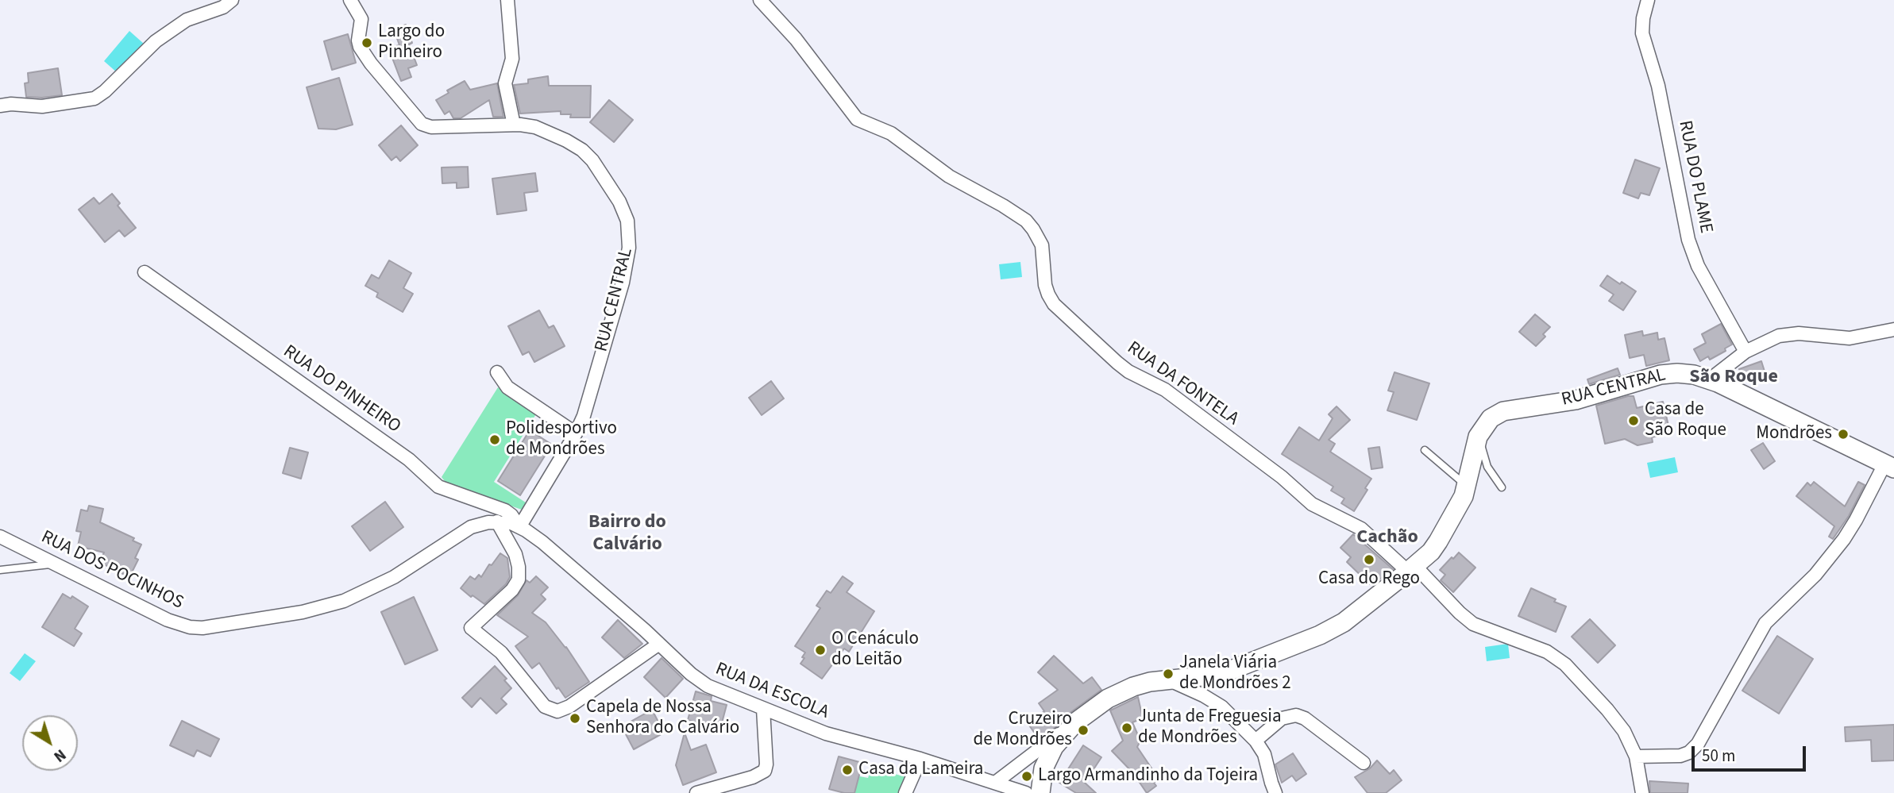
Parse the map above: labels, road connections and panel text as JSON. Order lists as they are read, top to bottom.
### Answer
{
  "streets": {
    "main road": ["RUA CENTRAL"],
    "street": [
      "RUA DO PLAME",
      "RUA DA FONTELA",
      "RUA DO PINHEIRO",
      "RUA DOS POCINHOS",
      "RUA DA ESCOLA"
    ]
  },
  "crossings": [
    ["RUA CENTRAL", "RUA DO PINHEIRO"],
    ["RUA CENTRAL", "RUA DOS POCINHOS"],
    ["RUA CENTRAL", "RUA DA ESCOLA"],
    ["RUA DO PINHEIRO", "RUA DOS POCINHOS"],
    ["RUA DO PINHEIRO", "RUA DA ESCOLA"],
    ["RUA DOS POCINHOS", "RUA DA ESCOLA"]
  ],
  "districts": ["São Roque", "Bairro do Calvário", "Cachão"],
  "places": [
    "Largo do Pinheiro",
    "Casa de São Roque",
    "Mondrões",
    "Polidesportivo de Mondrões",
    "Casa do Rego",
    "O Cenáculo do Leitão",
    "Janela Viária de Mondrões 2",
    "Capela de Nossa Senhora do Calvário",
    "Junta de Freguesia de Mondrões",
    "Cruzeiro de Mondrões",
    "Casa da Lameira",
    "Largo Armandinho da Tojeira"
  ],
  "scale_bar": "50 m",
  "north": "bottom right"
}
